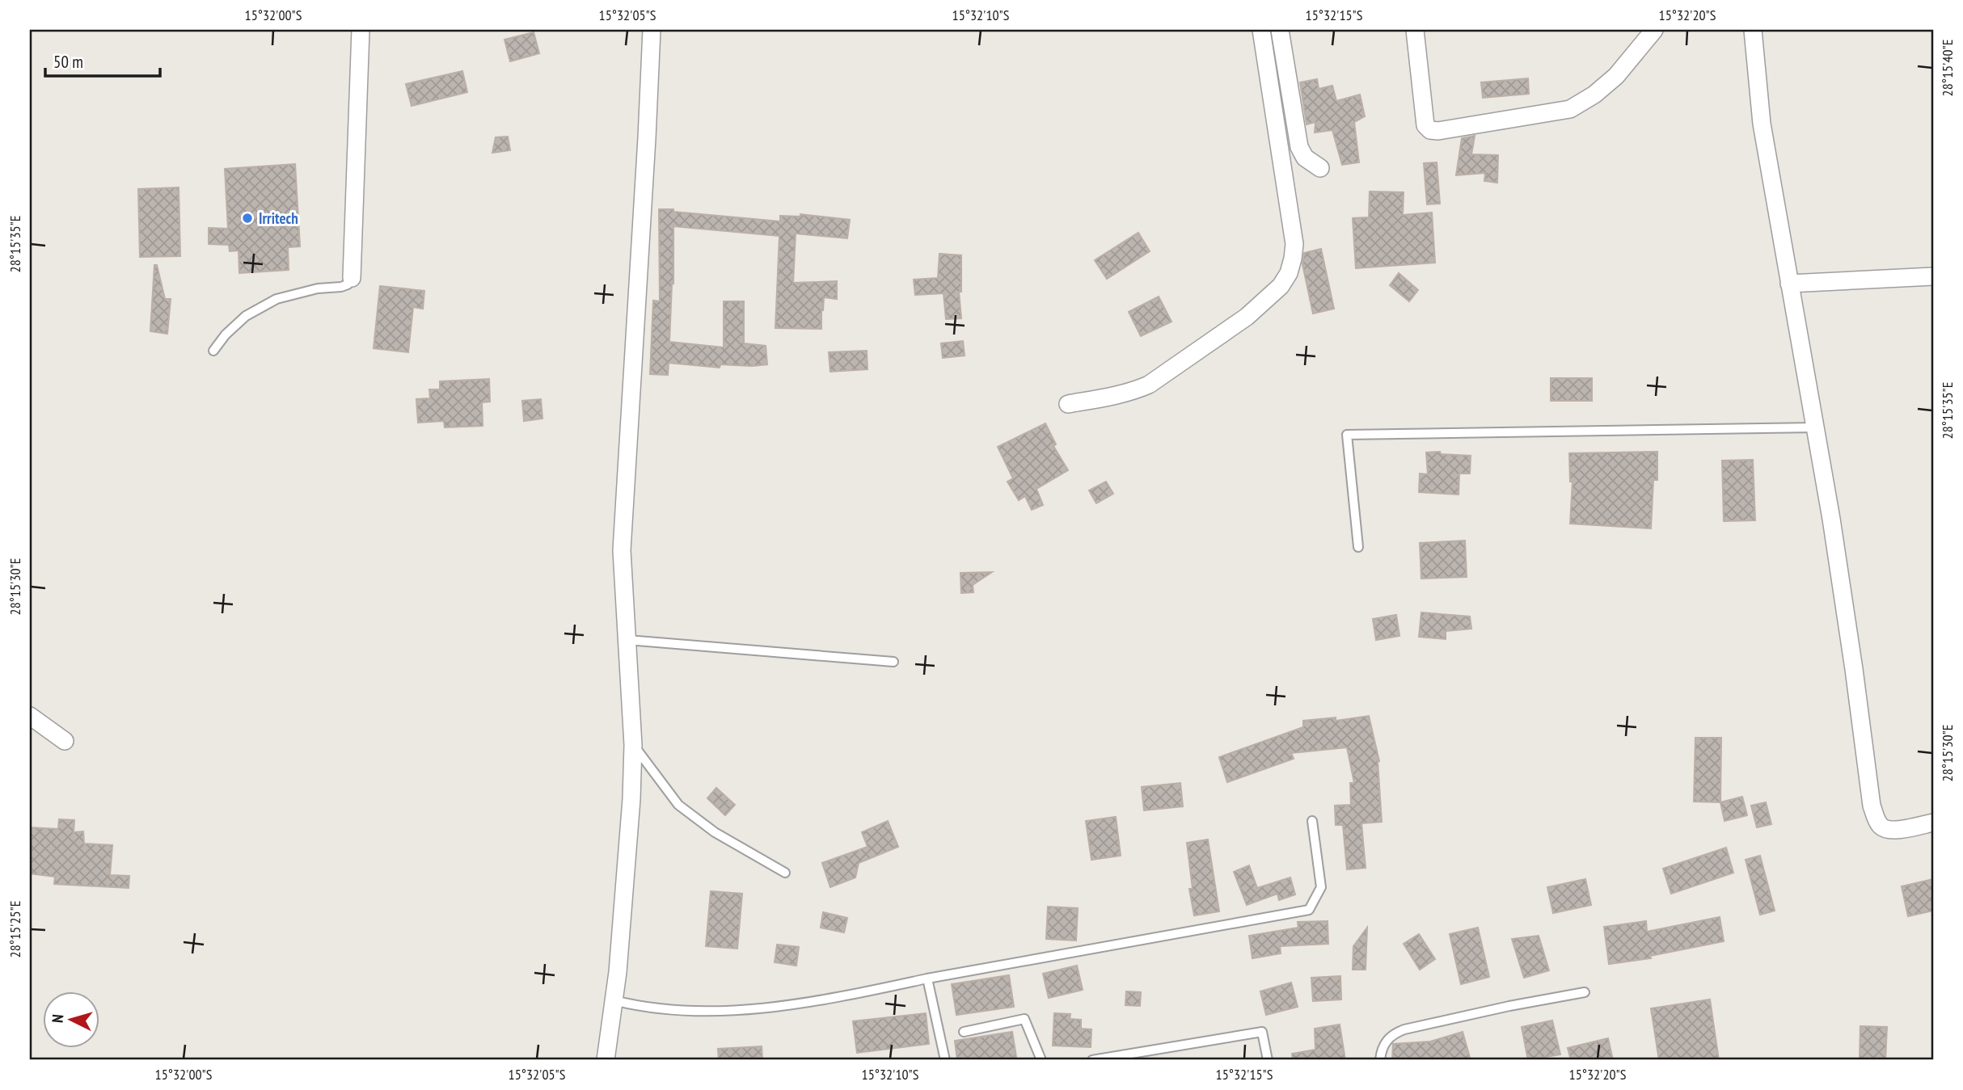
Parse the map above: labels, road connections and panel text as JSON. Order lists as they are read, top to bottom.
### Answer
{
  "places": ["Irritech"],
  "scale_bar": "50 m",
  "north": "left",
  "coordinates": [
    "15°32'00\"S",
    "15°32'05\"S",
    "15°32'10\"S",
    "15°32'15\"S",
    "15°32'20\"S",
    "28°15'40\"E",
    "28°15'35\"E",
    "28°15'30\"E",
    "28°15'25\"E"
  ]
}
